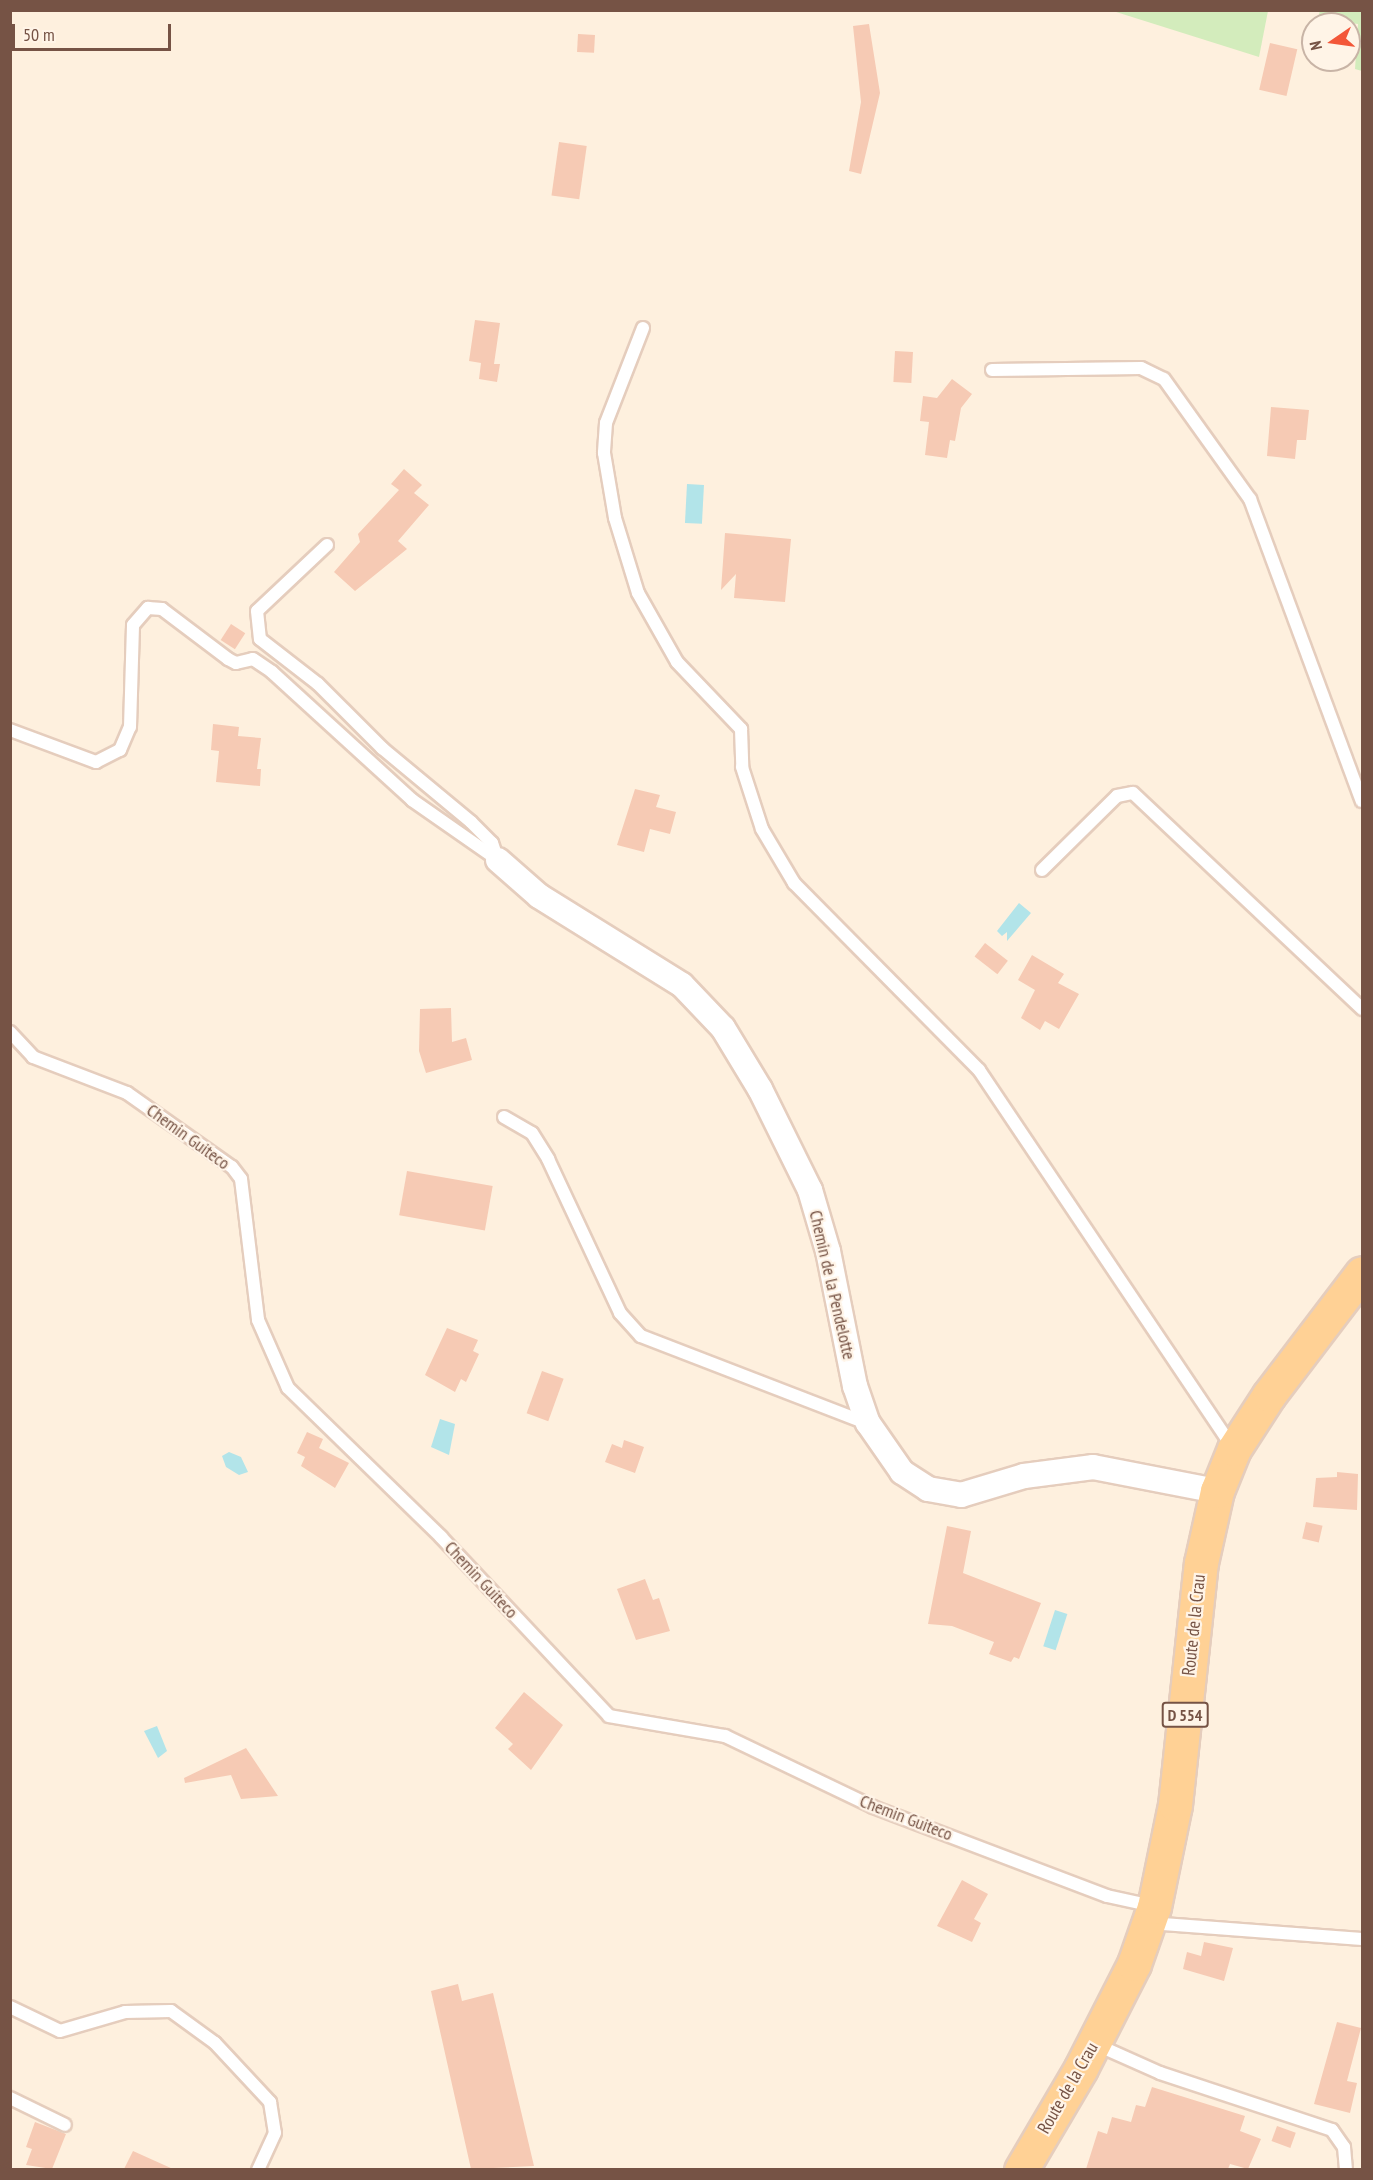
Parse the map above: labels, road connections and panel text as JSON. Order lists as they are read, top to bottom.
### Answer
{
  "streets": {
    "main road": ["Route de la Crau", "D 554"],
    "street": ["Chemin de la Pendelotte"],
    "lane": ["Chemin Guiteco"]
  },
  "crossings": [
    ["Chemin Guiteco", "Route de la Crau"],
    ["Chemin de la Pendelotte", "Route de la Crau"]
  ],
  "scale_bar": "50 m",
  "north": "left"
}
